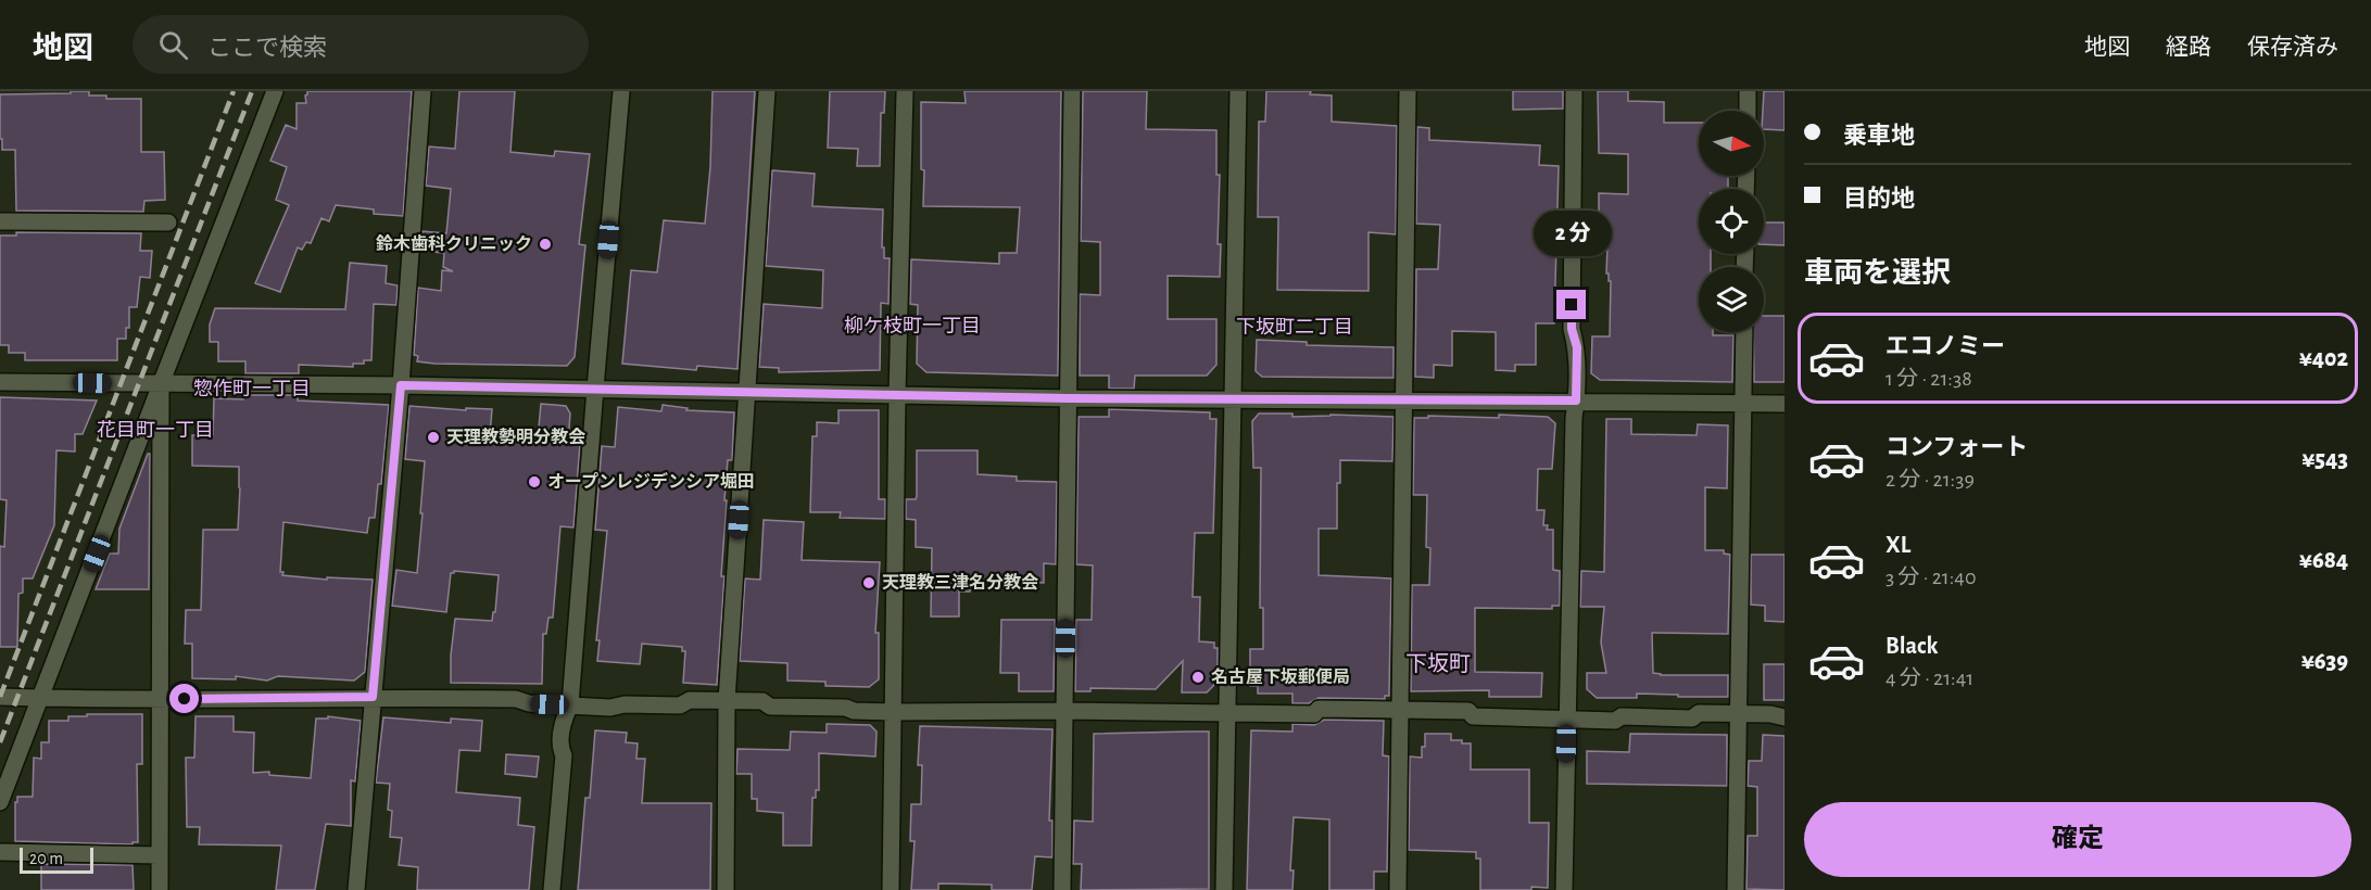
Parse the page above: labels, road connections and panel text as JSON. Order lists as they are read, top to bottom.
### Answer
{
  "districts": [
    "柳ケ枝町一丁目",
    "下坂町二丁目",
    "惣作町一丁目",
    "花目町一丁目",
    "下坂町"
  ],
  "places": [
    "鈴木歯科クリニック",
    "天理教勢明分教会",
    "オープンレジデンシア堀田",
    "天理教三津名分教会",
    "名古屋下坂郵便局"
  ],
  "scale_bar": "20 m",
  "north": "right",
  "page": {
    "header": "地図",
    "search": "ここで検索",
    "nav": ["地図", "経路", "保存済み"],
    "banner": ["乗車地", "目的地"],
    "bubble": "2 分",
    "heading": "車両を選択",
    "list": [
      {
        "name": "エコノミー",
        "note": "1 分 · 21:38",
        "value": "¥402"
      },
      {
        "name": "コンフォート",
        "note": "2 分 · 21:39",
        "value": "¥543"
      },
      {
        "name": "XL",
        "note": "3 分 · 21:40",
        "value": "¥684"
      },
      {
        "name": "Black",
        "note": "4 分 · 21:41",
        "value": "¥639"
      }
    ],
    "buttons": "確定",
    "scale": "20 m"
  }
}
